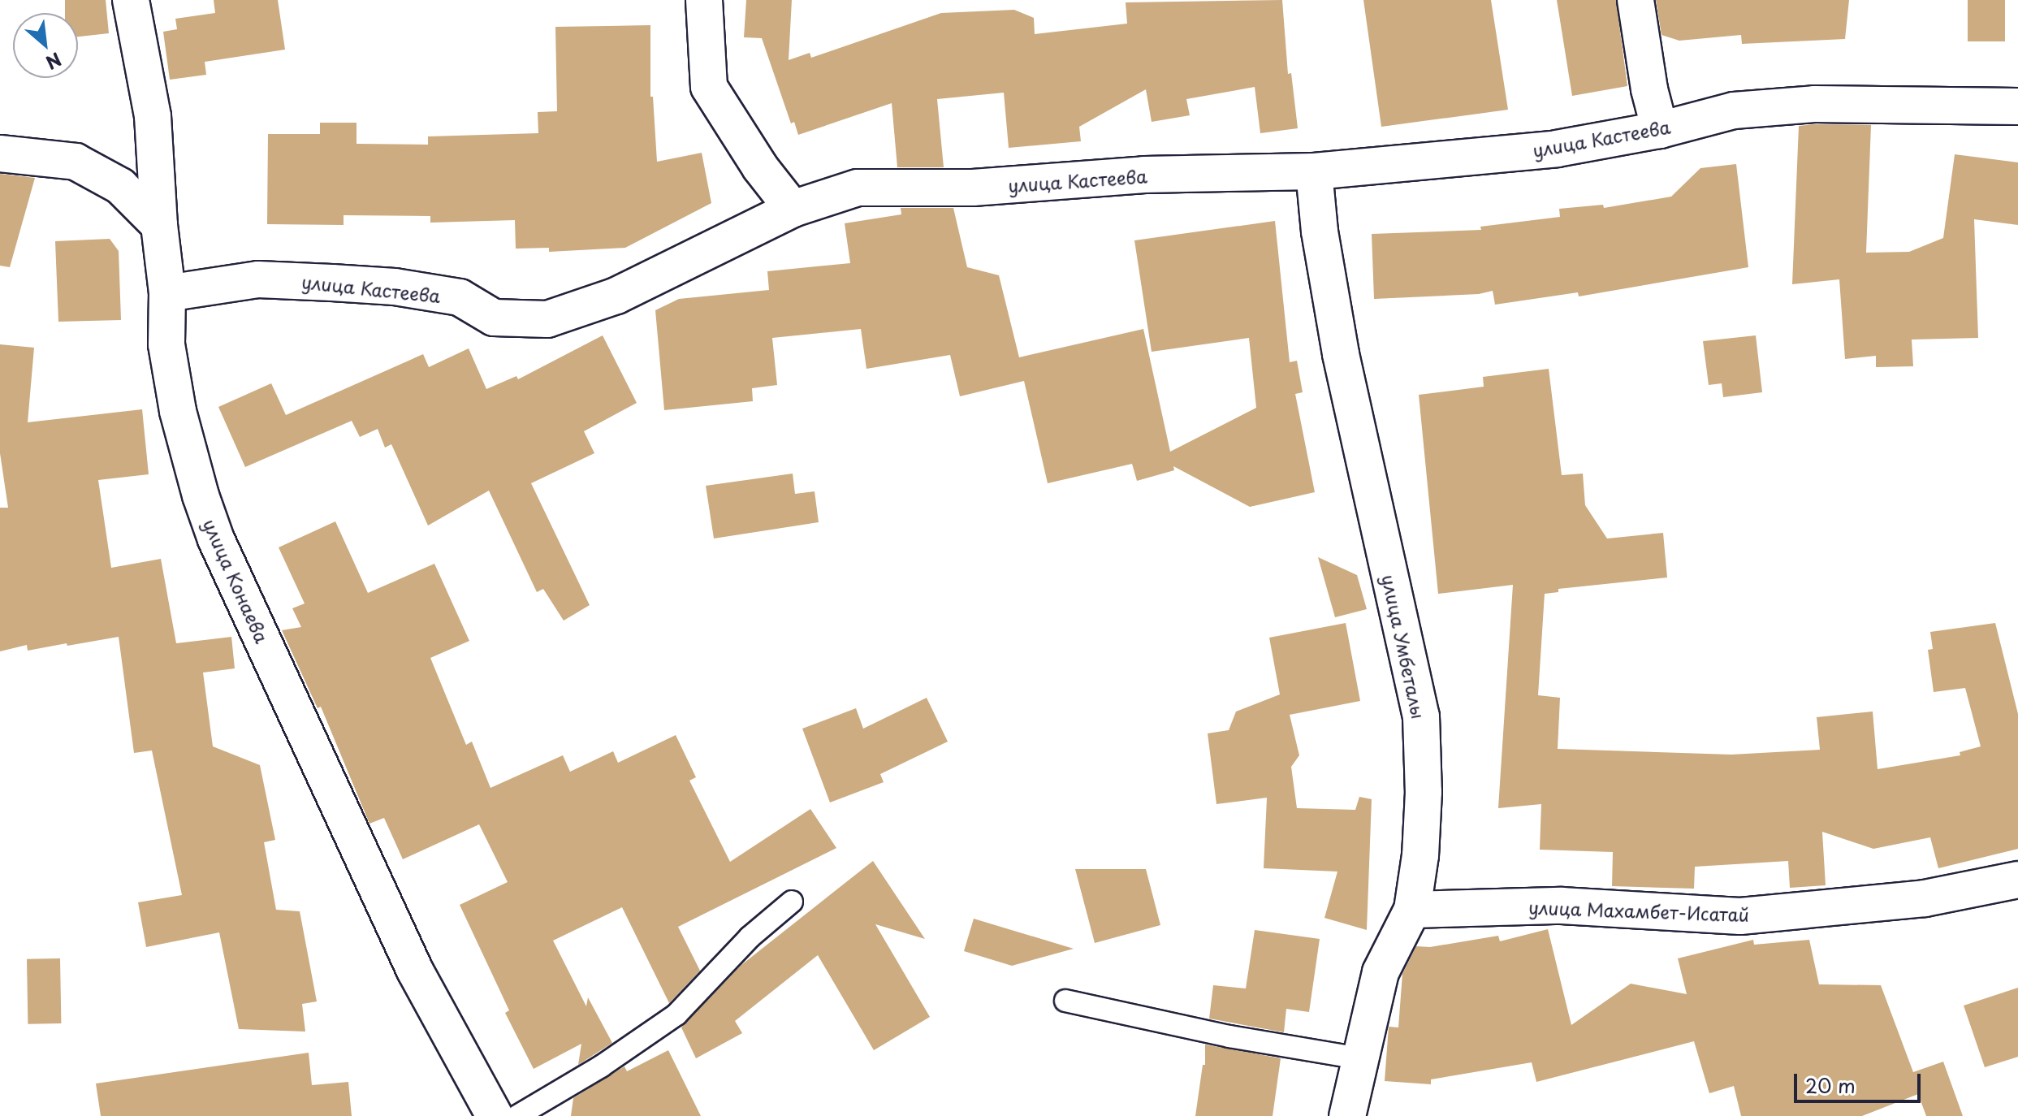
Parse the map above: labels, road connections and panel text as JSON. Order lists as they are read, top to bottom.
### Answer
{
  "streets": {
    "street": [
      "улица Кастеева",
      "улица Конаева",
      "улица Умбеталы",
      "улица Махамбет-Исатай"
    ]
  },
  "crossings": [
    ["улица Кастеева", "улица Конаева"],
    ["улица Кастеева", "улица Умбеталы"],
    ["улица Умбеталы", "улица Махамбет-Исатай"]
  ],
  "scale_bar": "20 m",
  "north": "bottom right"
}
